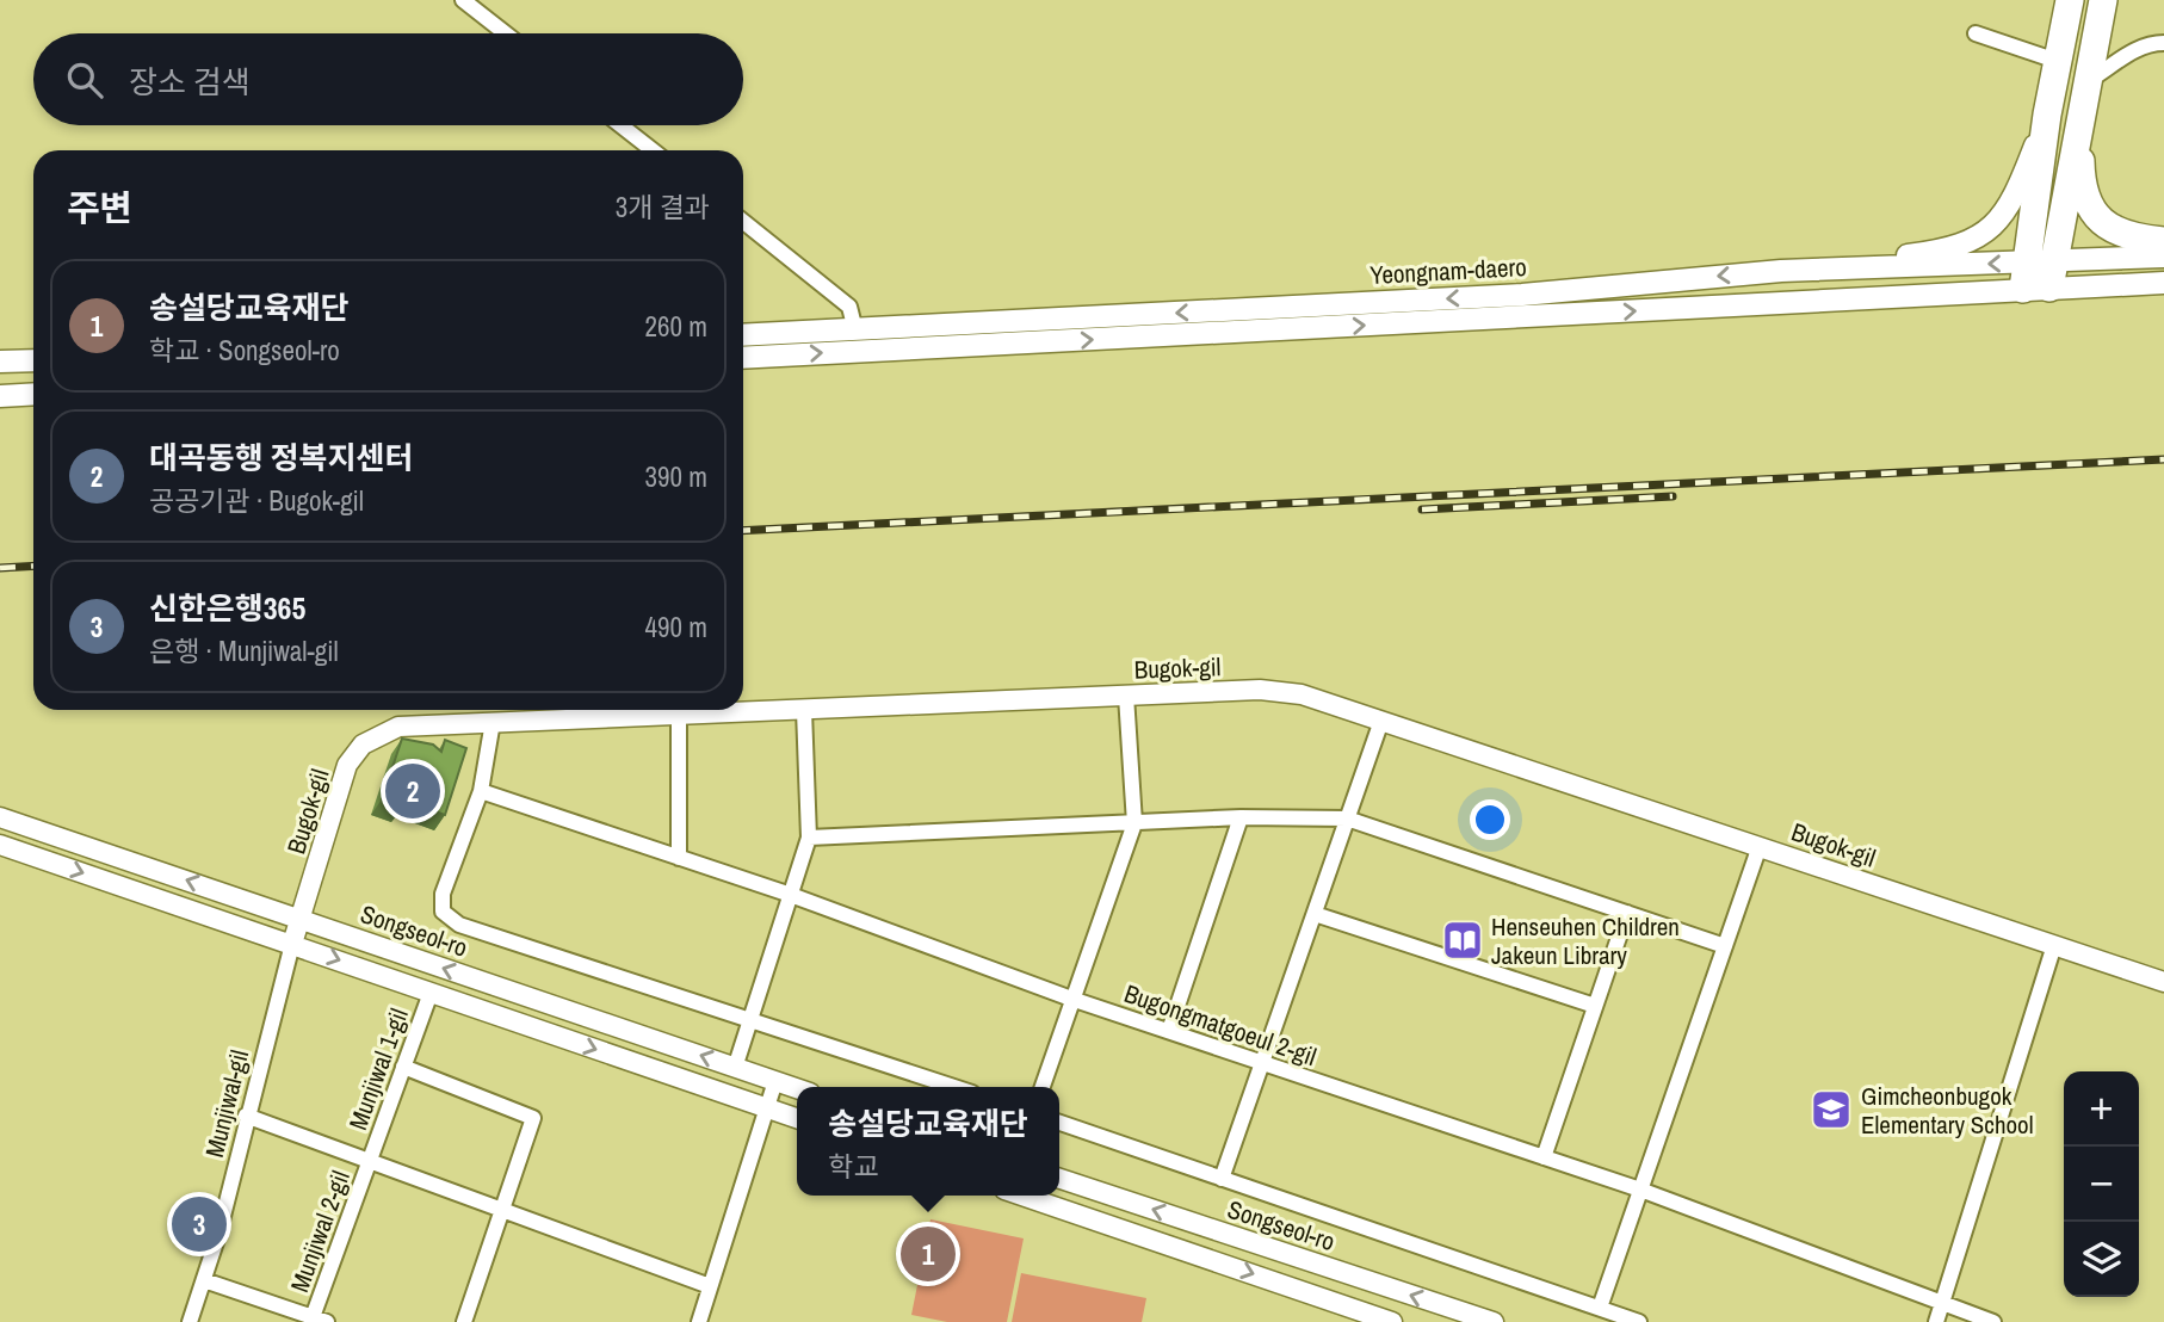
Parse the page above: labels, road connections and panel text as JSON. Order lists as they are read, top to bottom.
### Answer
{
  "streets": {
    "main road": ["Yeongnam-daero"],
    "street": [
      "Bugok-gil",
      "Songseol-ro",
      "Bugongmatgoeul 2-gil",
      "Munjiwal 1-gil",
      "Munjiwal-gil",
      "Munjiwal 2-gil"
    ]
  },
  "crossings": [
    ["Bugok-gil", "Songseol-ro"],
    ["Bugok-gil", "Munjiwal-gil"],
    ["Songseol-ro", "Munjiwal 1-gil"],
    ["Songseol-ro", "Munjiwal-gil"],
    ["Munjiwal 1-gil", "Munjiwal 2-gil"],
    ["Munjiwal-gil", "Munjiwal 2-gil"]
  ],
  "places": {
    "library": ["Henseuhen Children Jakeun Library"],
    "school or university": ["Gimcheonbugok Elementary School"]
  },
  "page": {
    "search": "장소 검색",
    "heading": ["주변", "3개 결과"],
    "list": [
      {
        "mark": "1",
        "name": "송설당교육재단",
        "note": "학교 · Songseol-ro",
        "value": "260 m"
      },
      {
        "mark": "2",
        "name": "대곡동행 정복지센터",
        "note": "공공기관 · Bugok-gil",
        "value": "390 m"
      },
      {
        "mark": "3",
        "name": "신한은행365",
        "note": "은행 · Munjiwal-gil",
        "value": "490 m"
      }
    ],
    "pins": ["2", "3", "1"],
    "map_buttons": ["+", "−"],
    "popup": ["송설당교육재단", "학교"]
  }
}
